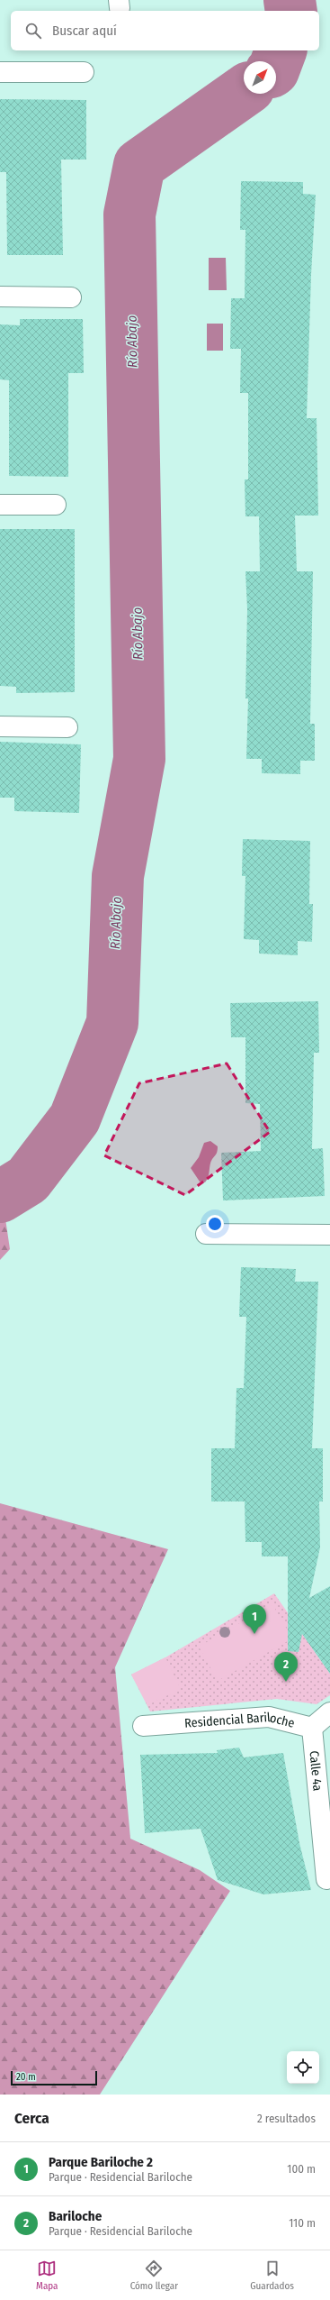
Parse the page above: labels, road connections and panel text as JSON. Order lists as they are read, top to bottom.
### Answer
{
  "streets": {
    "street": ["Residencial Bariloche", "Calle 4a"]
  },
  "crossings": [
    ["Residencial Bariloche", "Calle 4a"]
  ],
  "water": ["Río Abajo"],
  "scale_bar": "20 m",
  "north": "top right",
  "page": {
    "search": "Buscar aquí",
    "pins": ["1", "2"],
    "scale": "20 m",
    "heading": ["Cerca", "2 resultados"],
    "list": [
      {
        "mark": "1",
        "name": "Parque Bariloche 2",
        "note": "Parque · Residencial Bariloche",
        "value": "100 m"
      },
      {
        "mark": "2",
        "name": "Bariloche",
        "note": "Parque · Residencial Bariloche",
        "value": "110 m"
      }
    ],
    "nav": ["Mapa", "Cómo llegar", "Guardados"]
  }
}
